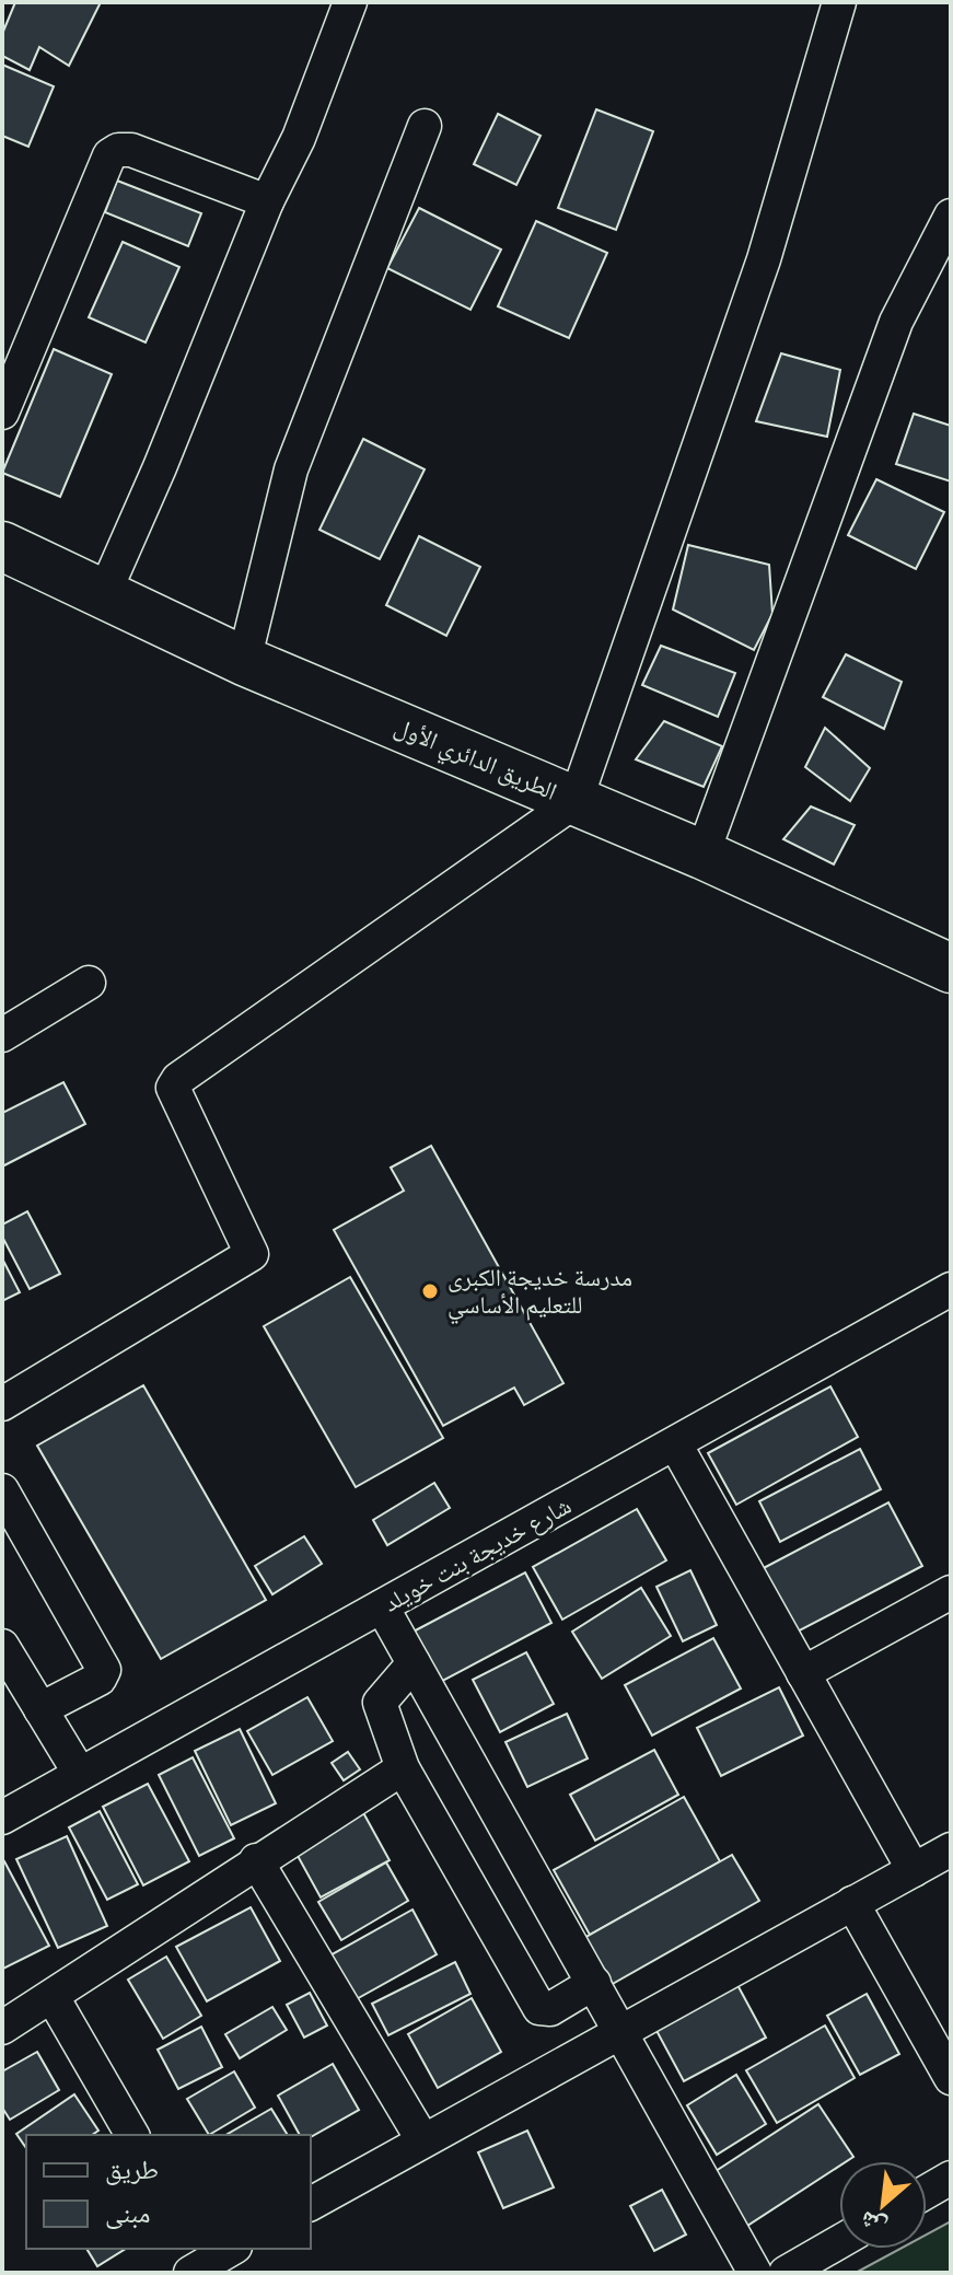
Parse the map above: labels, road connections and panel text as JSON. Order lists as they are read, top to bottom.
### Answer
{
  "streets": {
    "main road": ["الطريق الدائري الأول"],
    "street": ["شارع خديجة بنت خويلد"]
  },
  "places": ["مدرسة خديجة الكبرى للتعليم الأساسي"],
  "legend": ["طريق", "مبنى"],
  "north": "bottom left"
}
